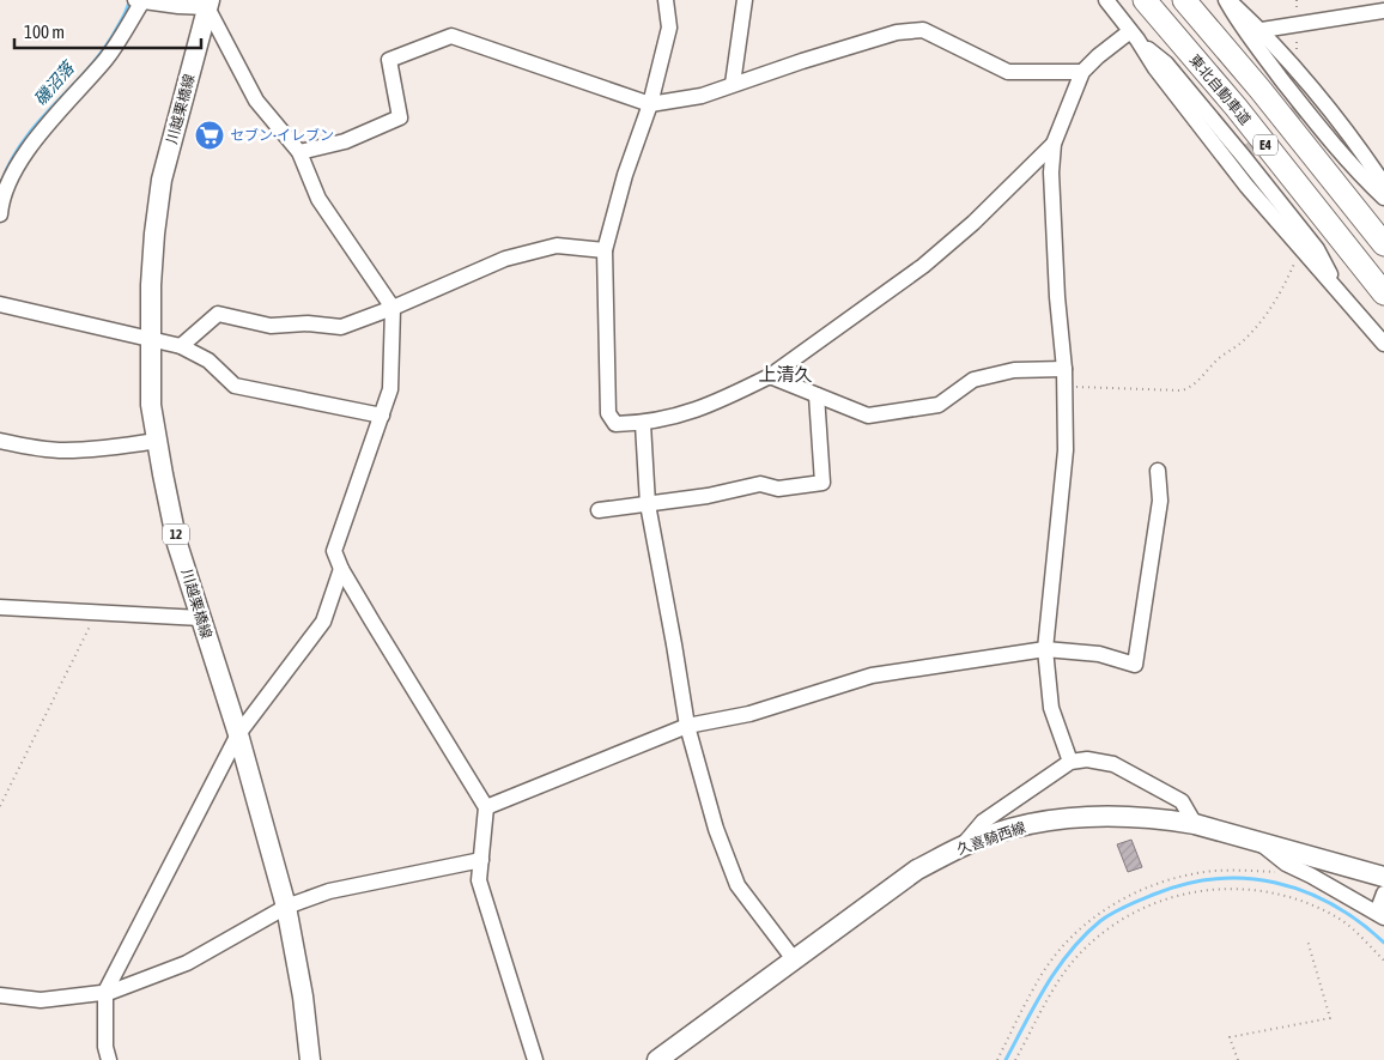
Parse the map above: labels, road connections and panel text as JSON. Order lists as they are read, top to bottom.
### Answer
{
  "streets": {
    "highway": ["東北自動車道", "E4"],
    "main road": ["川越栗橋線", "12", "久喜騎西線"]
  },
  "districts": ["上清久"],
  "water": ["磯沼落"],
  "places": {
    "supermarket": ["セブン-イレブン"]
  },
  "scale_bar": "100 m"
}
